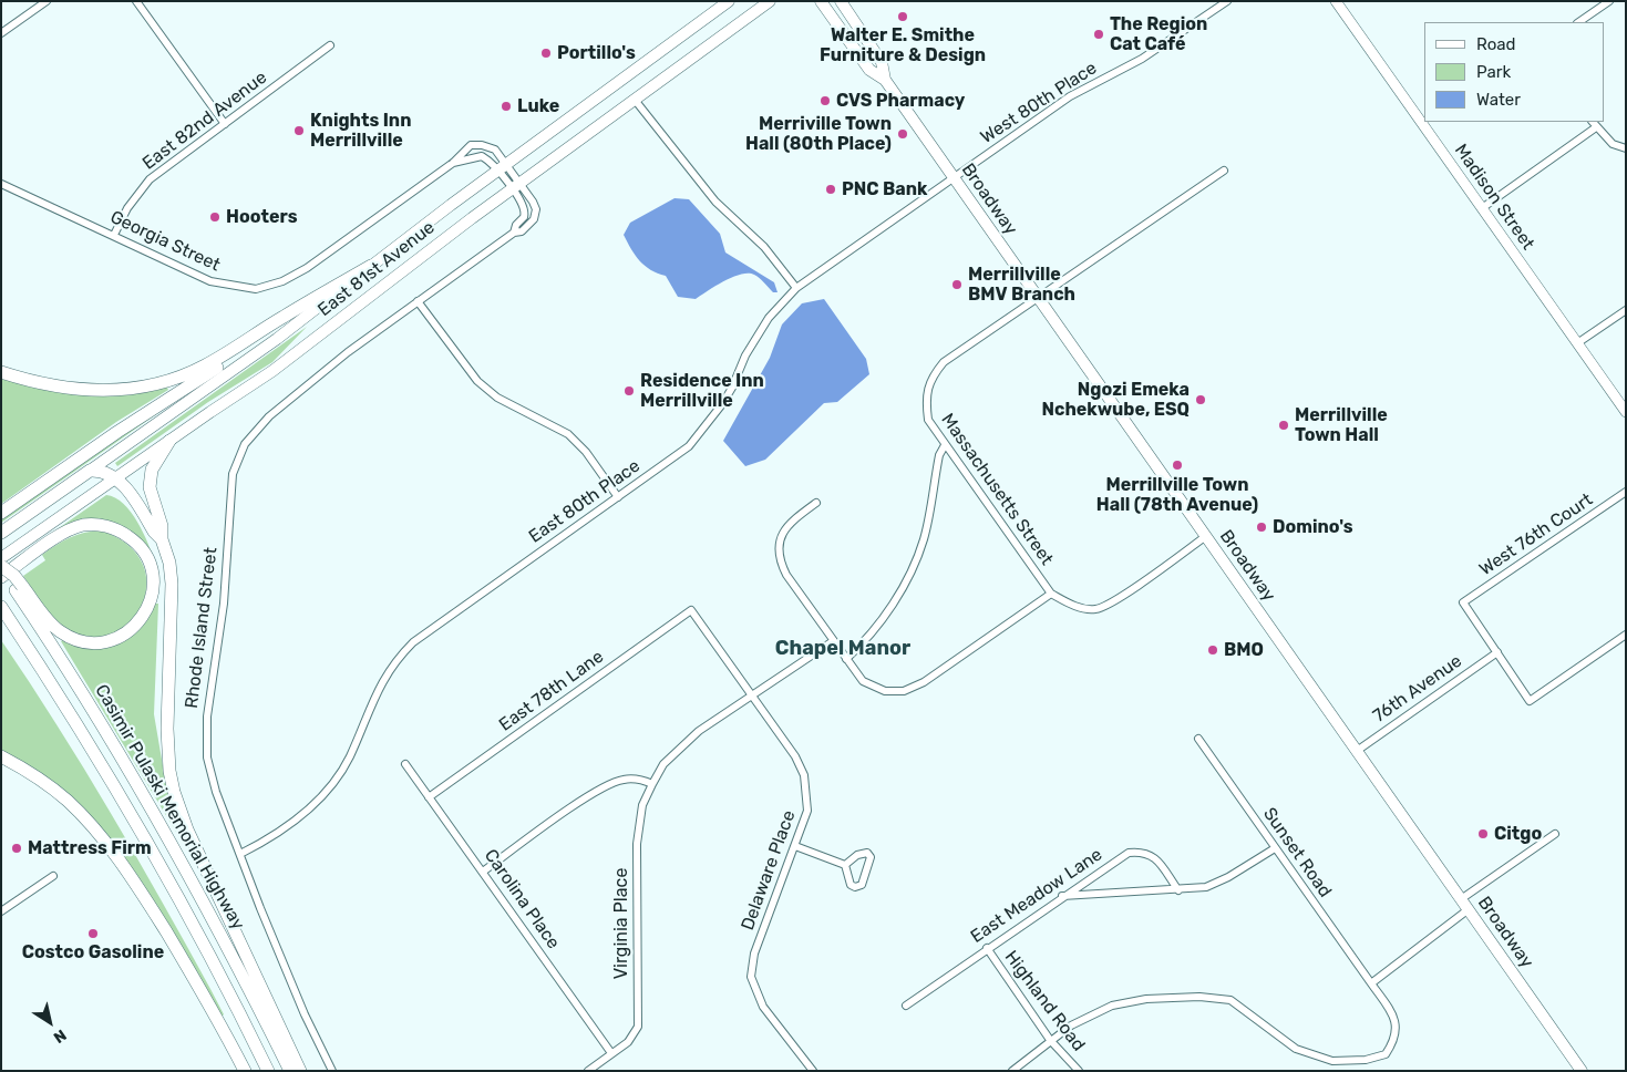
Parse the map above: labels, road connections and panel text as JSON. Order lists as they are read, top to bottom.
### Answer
{
  "streets": {
    "highway": ["East 81st Avenue", "Casimir Pulaski Memorial Highway"],
    "main road": ["Broadway"],
    "street": [
      "West 80th Place",
      "East 82nd Avenue",
      "Madison Street",
      "Georgia Street",
      "Massachusetts Street",
      "East 80th Place",
      "West 76th Court",
      "Rhode Island Street",
      "76th Avenue",
      "East 78th Lane",
      "Sunset Road",
      "Delaware Place",
      "East Meadow Lane",
      "Carolina Place",
      "Virginia Place",
      "Highland Road"
    ]
  },
  "crossings": [
    ["West 80th Place", "Broadway"],
    ["West 80th Place", "East 80th Place"],
    ["East 82nd Avenue", "Georgia Street"],
    ["Broadway", "Massachusetts Street"],
    ["Broadway", "East 80th Place"],
    ["Broadway", "76th Avenue"],
    ["Georgia Street", "East 81st Avenue"],
    ["Georgia Street", "Rhode Island Street"],
    ["East 81st Avenue", "Rhode Island Street"],
    ["East 80th Place", "Rhode Island Street"],
    ["West 76th Court", "76th Avenue"],
    ["East 78th Lane", "Delaware Place"],
    ["East 78th Lane", "Carolina Place"],
    ["Sunset Road", "Highland Road"],
    ["Delaware Place", "Virginia Place"],
    ["East Meadow Lane", "Highland Road"],
    ["Carolina Place", "Virginia Place"]
  ],
  "districts": ["Chapel Manor"],
  "places": [
    "Walter E. Smithe Furniture & Design",
    "The Region Cat Café",
    "Portillo's",
    "CVS Pharmacy",
    "Luke",
    "Knights Inn Merrillville",
    "Merriville Town Hall (80th Place)",
    "PNC Bank",
    "Hooters",
    "Merrillville BMV Branch",
    "Residence Inn Merrillville",
    "Ngozi Emeka Nchekwube, ESQ",
    "Merrillville Town Hall",
    "Merrillville Town Hall (78th Avenue)",
    "Domino's",
    "BMO",
    "Citgo",
    "Mattress Firm",
    "Costco Gasoline"
  ],
  "legend": ["Road", "Park", "Water"],
  "north": "bottom right"
}
